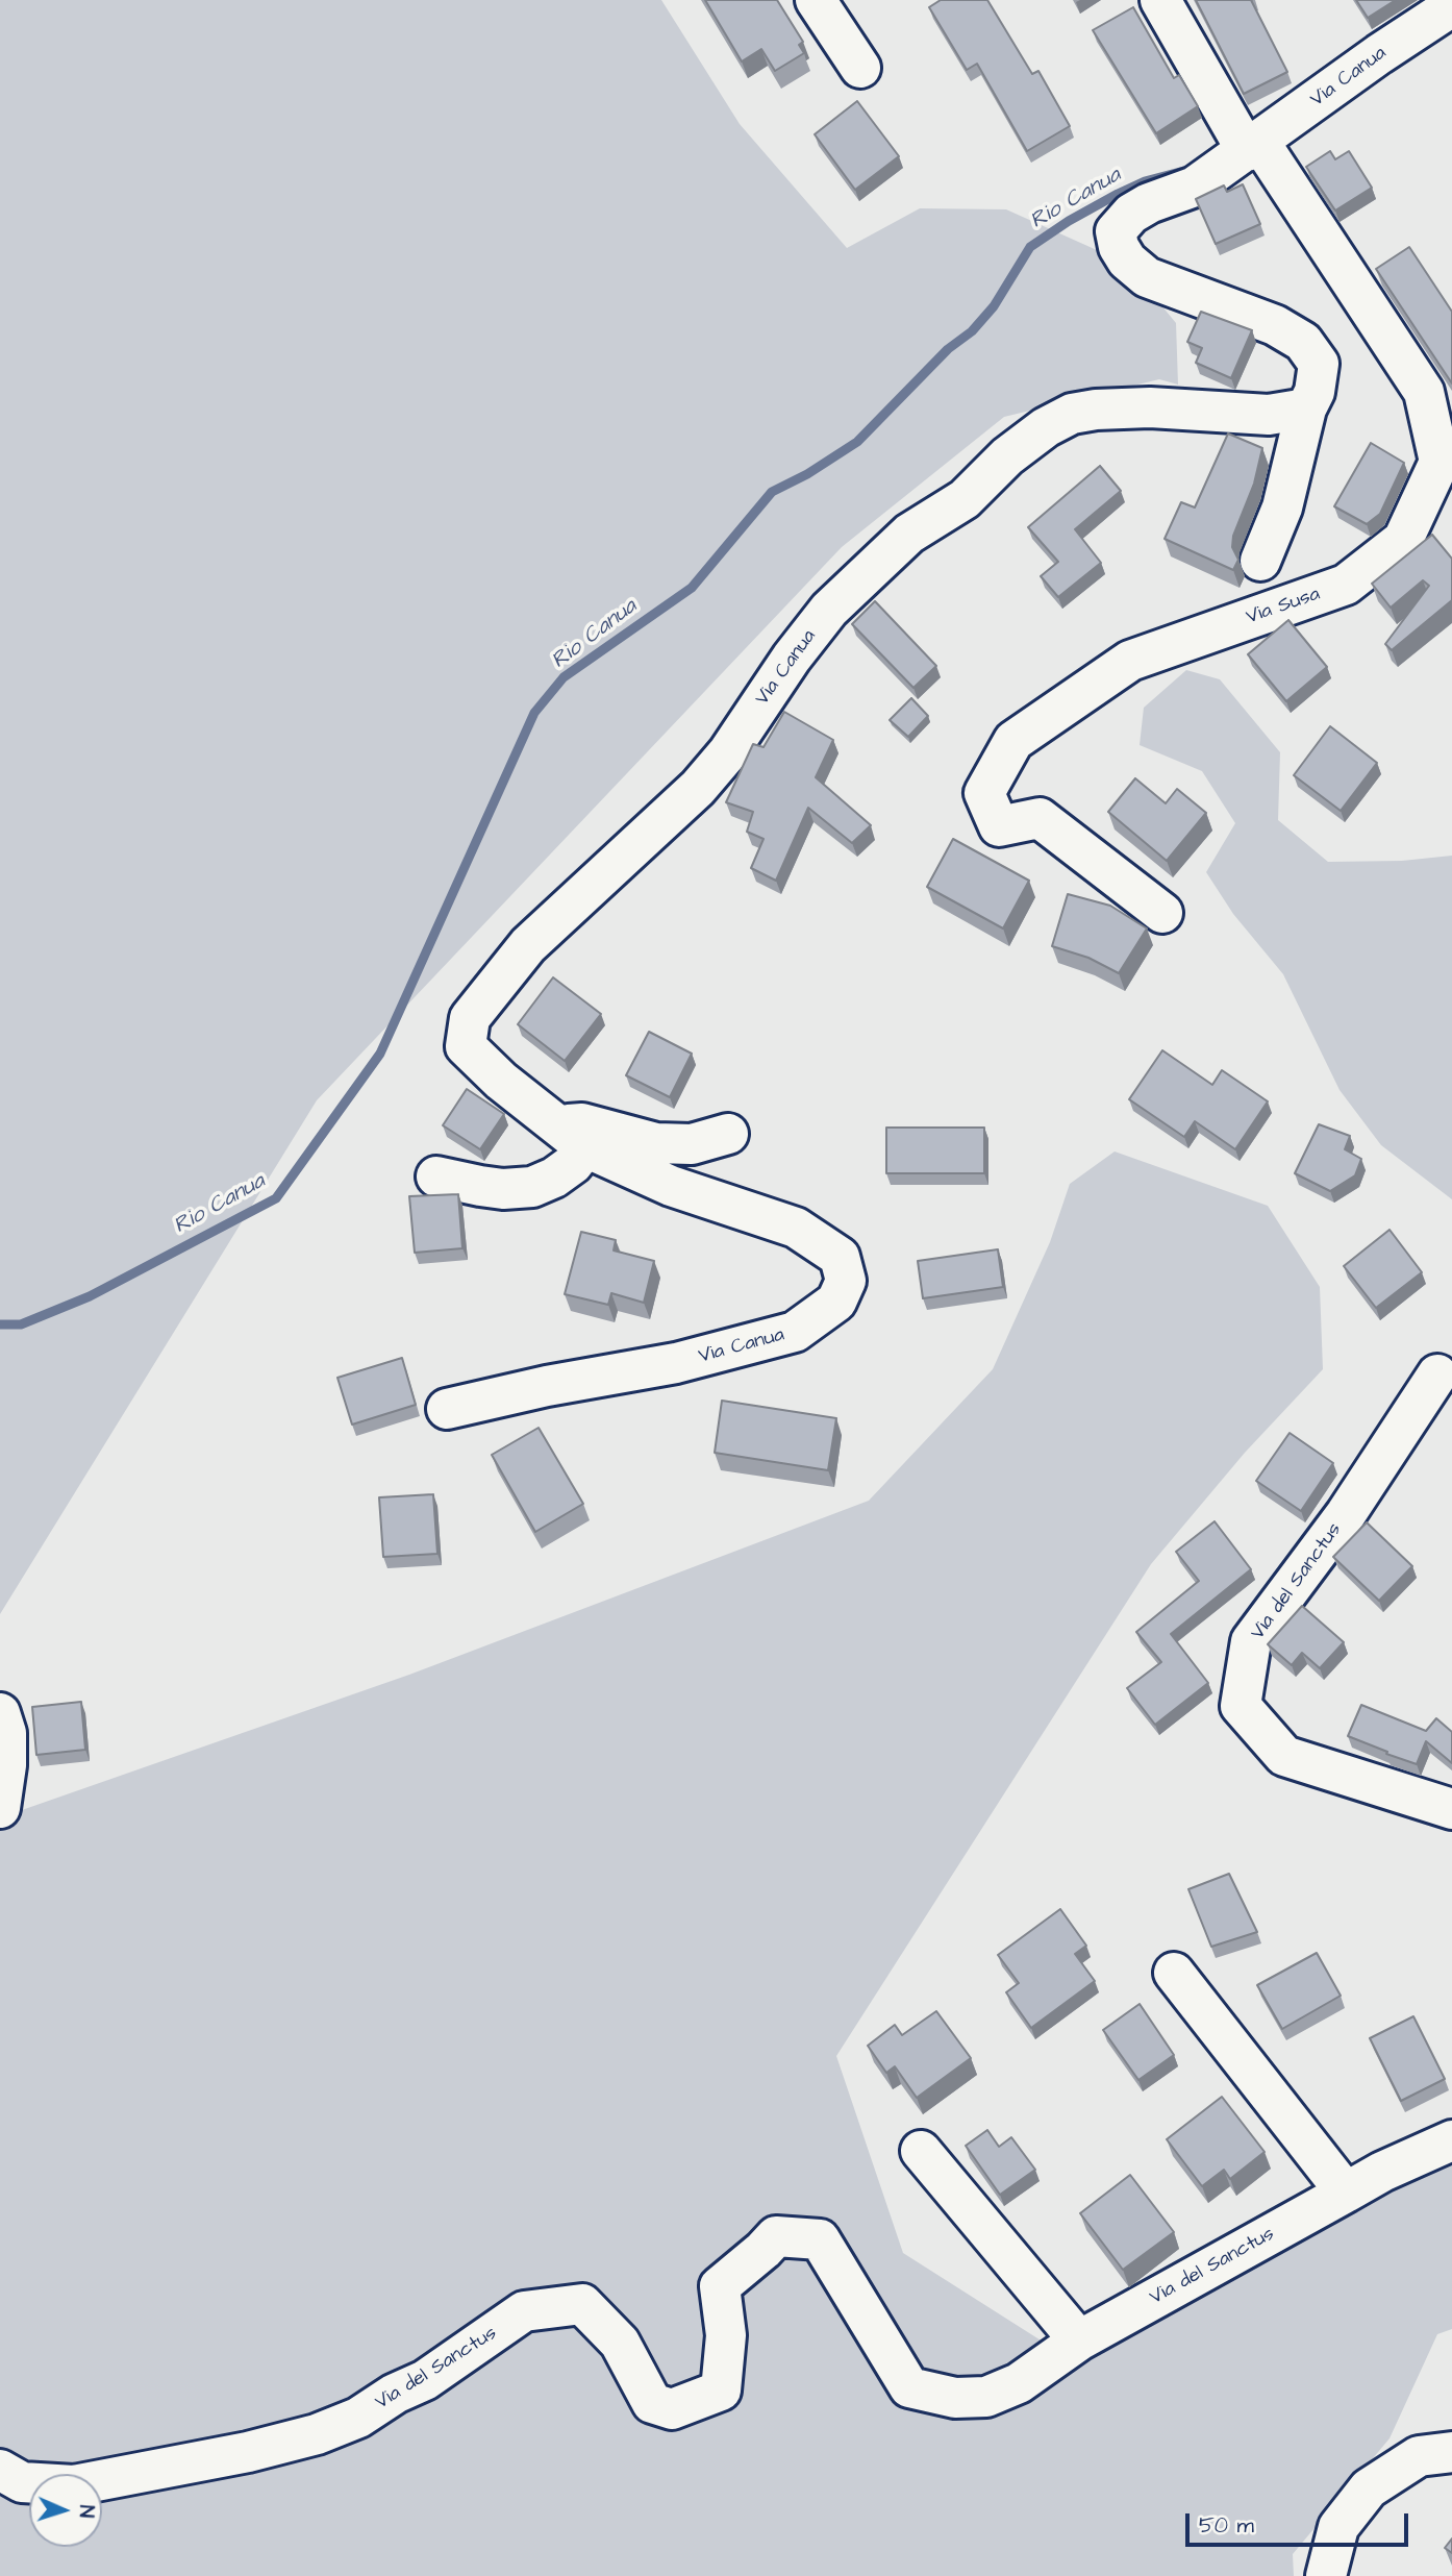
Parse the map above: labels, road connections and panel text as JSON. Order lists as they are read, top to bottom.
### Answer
{
  "streets": {
    "street": ["Via Canua", "Via Susa", "Via del Sanctus"]
  },
  "crossings": [
    ["Via Canua", "Via Susa"]
  ],
  "water": ["Rio Canua"],
  "scale_bar": "50 m",
  "north": "right"
}
